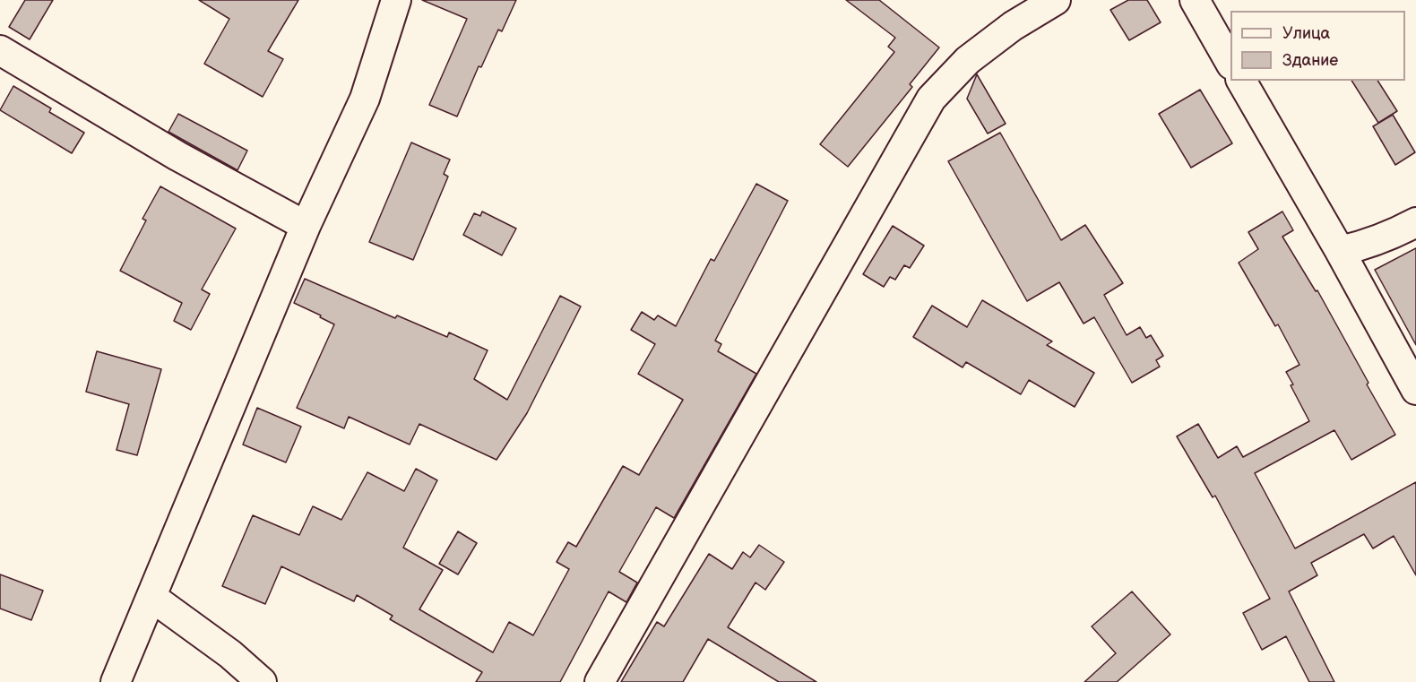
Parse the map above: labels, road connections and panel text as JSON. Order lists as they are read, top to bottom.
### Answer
{
  "legend": ["Улица", "Здание"]
}
